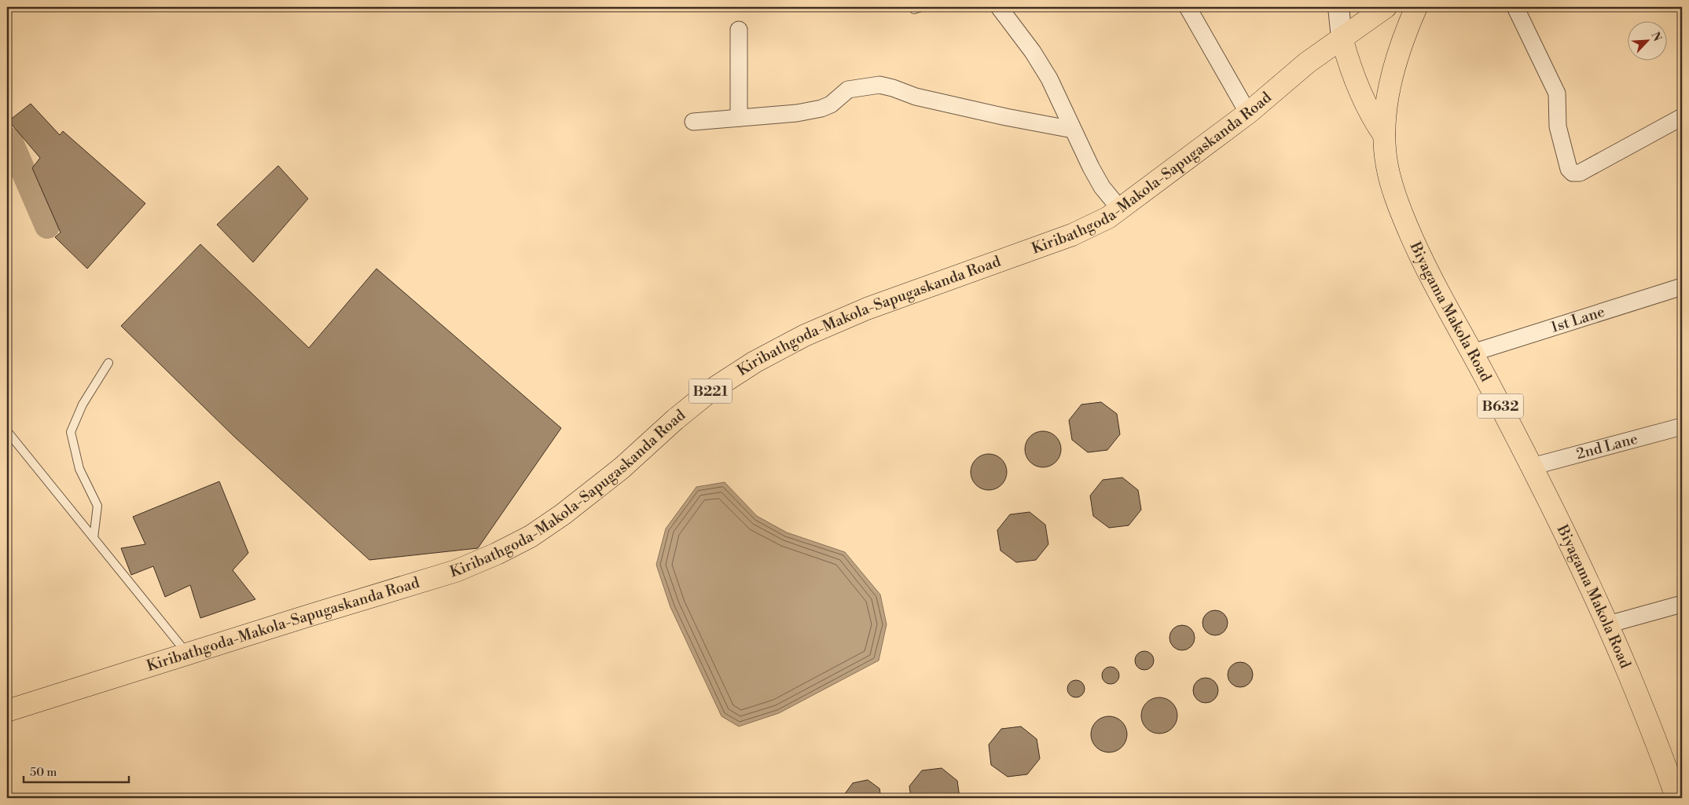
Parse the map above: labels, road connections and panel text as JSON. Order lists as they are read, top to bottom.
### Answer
{
  "streets": {
    "main road": [
      "Kiribathgoda-Makola-Sapugaskanda Road",
      "Biyagama Makola Road",
      "B221",
      "B632"
    ],
    "street": ["1st Lane", "2nd Lane"]
  },
  "crossings": [
    ["Biyagama Makola Road", "1st Lane"],
    ["Biyagama Makola Road", "2nd Lane"]
  ],
  "scale_bar": "50 m",
  "north": "top right"
}
